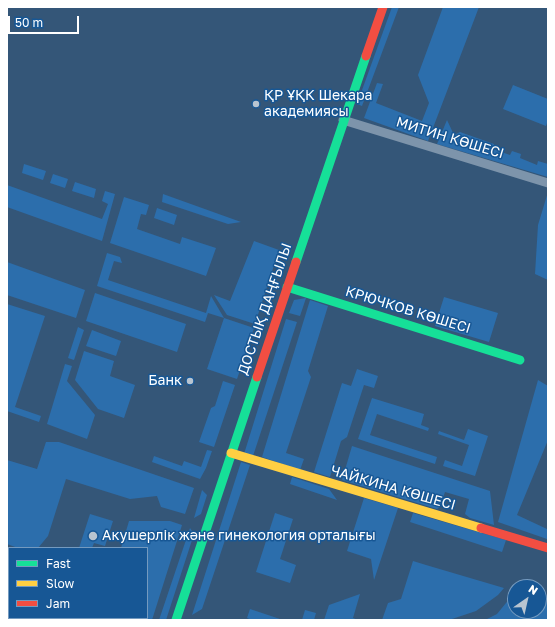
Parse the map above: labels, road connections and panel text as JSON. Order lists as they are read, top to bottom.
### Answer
{
  "streets": {
    "main road": ["ДОСТЫҚ ДАҢҒЫЛЫ", "КРЮЧКОВ КӨШЕСІ", "ЧАЙКИНА КӨШЕСІ"],
    "street": ["МИТИН КӨШЕСІ"]
  },
  "crossings": [
    ["МИТИН КӨШЕСІ", "ДОСТЫҚ ДАҢҒЫЛЫ"],
    ["ДОСТЫҚ ДАҢҒЫЛЫ", "КРЮЧКОВ КӨШЕСІ"],
    ["ДОСТЫҚ ДАҢҒЫЛЫ", "ЧАЙКИНА КӨШЕСІ"]
  ],
  "places": ["ҚР ҰҚК Шекара академиясы", "Банк", "Акушерлік және гинекология орталығы"],
  "legend": ["Fast", "Slow", "Jam"],
  "scale_bar": "50 m",
  "north": "top right"
}
